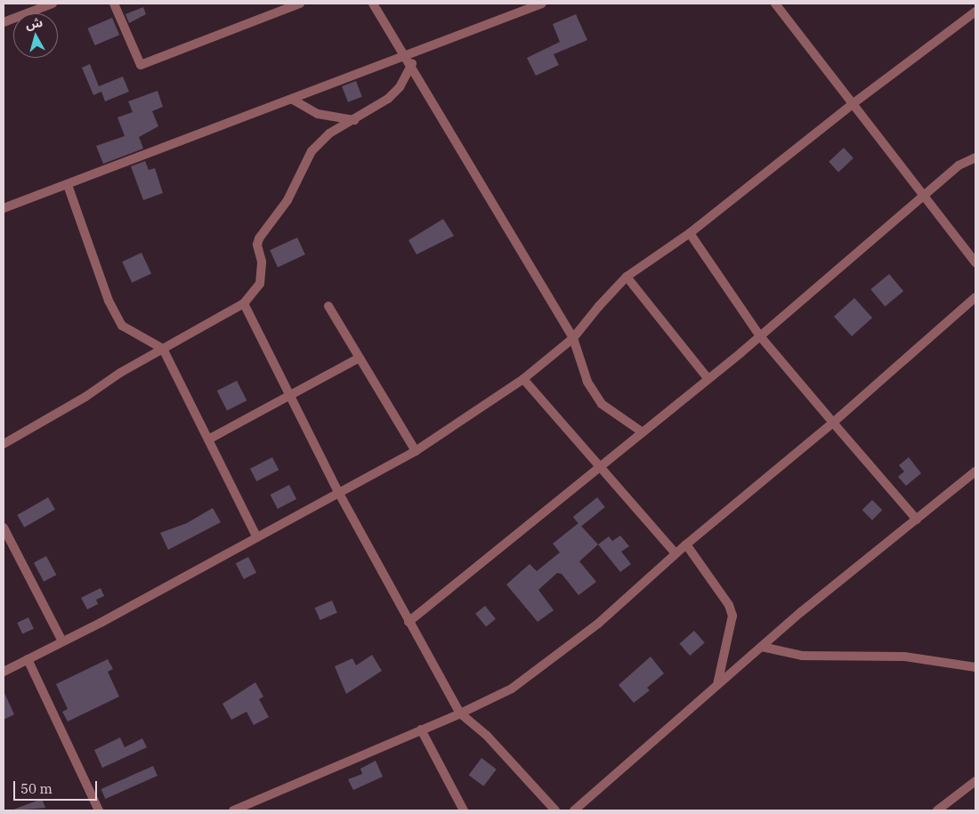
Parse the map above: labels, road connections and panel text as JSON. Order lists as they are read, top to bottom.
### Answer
{
  "scale_bar": "50 m",
  "north": "top"
}
